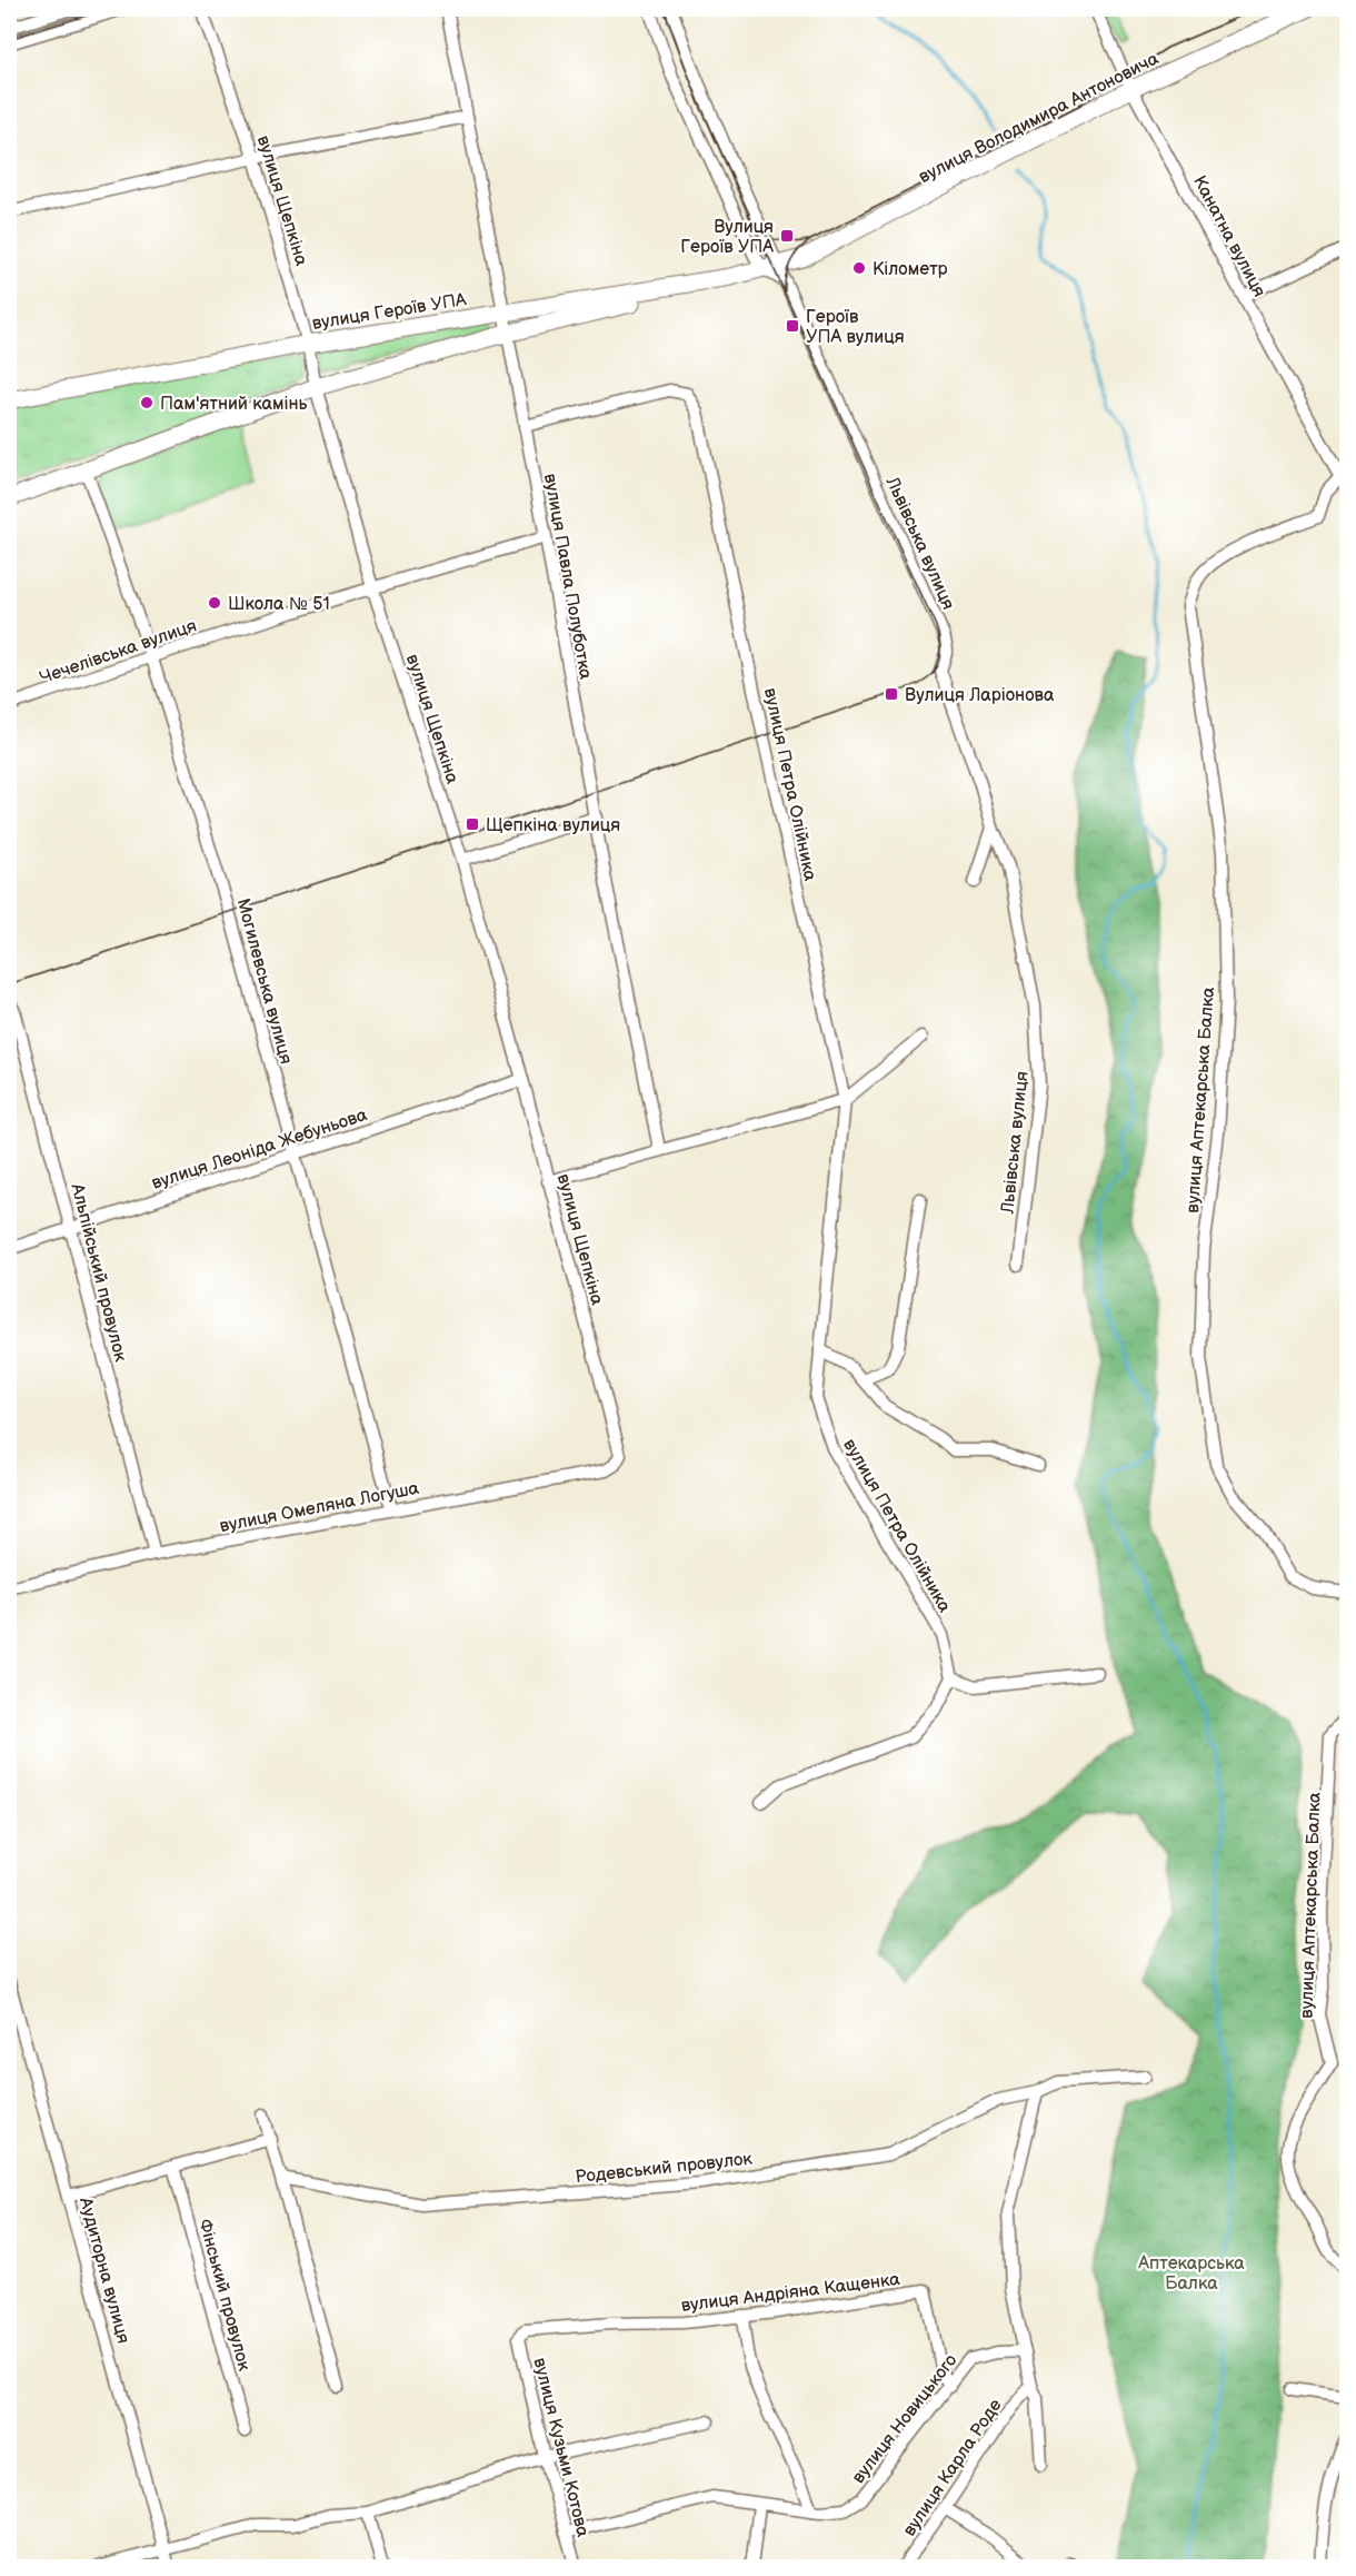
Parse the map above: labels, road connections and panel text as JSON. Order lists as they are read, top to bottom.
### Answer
{
  "streets": {
    "street": [
      "вулиця Володимира Антоновича",
      "вулиця Щепкіна",
      "Канатна вулиця",
      "вулиця Героїв УПА",
      "Львівська вулиця",
      "вулиця Павла Полуботка",
      "Чечелівська вулиця",
      "вулиця Петра Олійника",
      "Могилевська вулиця",
      "вулиця Аптекарська Балка",
      "вулиця Леоніда Жебуньова",
      "Альпійський провулок",
      "вулиця Омеляна Логуша",
      "Родевський провулок",
      "Аудиторна вулиця",
      "вулиця Андріяна Кащенка",
      "Фінський провулок",
      "вулиця Новицького",
      "вулиця Кузьми Котова",
      "вулиця Карла Роде"
    ]
  },
  "crossings": [
    ["вулиця Володимира Антоновича", "Канатна вулиця"],
    ["вулиця Володимира Антоновича", "вулиця Героїв УПА"],
    ["вулиця Володимира Антоновича", "Львівська вулиця"],
    ["вулиця Щепкіна", "вулиця Героїв УПА"],
    ["вулиця Щепкіна", "Чечелівська вулиця"],
    ["вулиця Щепкіна", "вулиця Леоніда Жебуньова"],
    ["вулиця Щепкіна", "вулиця Омеляна Логуша"],
    ["Канатна вулиця", "вулиця Аптекарська Балка"],
    ["вулиця Героїв УПА", "Львівська вулиця"],
    ["вулиця Героїв УПА", "вулиця Павла Полуботка"],
    ["вулиця Павла Полуботка", "Чечелівська вулиця"],
    ["вулиця Павла Полуботка", "вулиця Петра Олійника"],
    ["Чечелівська вулиця", "Могилевська вулиця"],
    ["Могилевська вулиця", "вулиця Леоніда Жебуньова"],
    ["Могилевська вулиця", "вулиця Омеляна Логуша"],
    ["вулиця Леоніда Жебуньова", "Альпійський провулок"],
    ["Альпійський провулок", "вулиця Омеляна Логуша"],
    ["вулиця Андріяна Кащенка", "вулиця Новицького"],
    ["вулиця Андріяна Кащенка", "вулиця Кузьми Котова"],
    ["вулиця Новицького", "вулиця Кузьми Котова"]
  ],
  "parks": ["Аптекарська Балка"],
  "places": {
    "transit": [
      "Вулиця Героїв УПА",
      "Героїв УПА вулиця",
      "Вулиця Ларіонова",
      "Щепкіна вулиця"
    ],
    "other": ["Кілометр", "Пам'ятний камінь", "Школа № 51"]
  }
}
